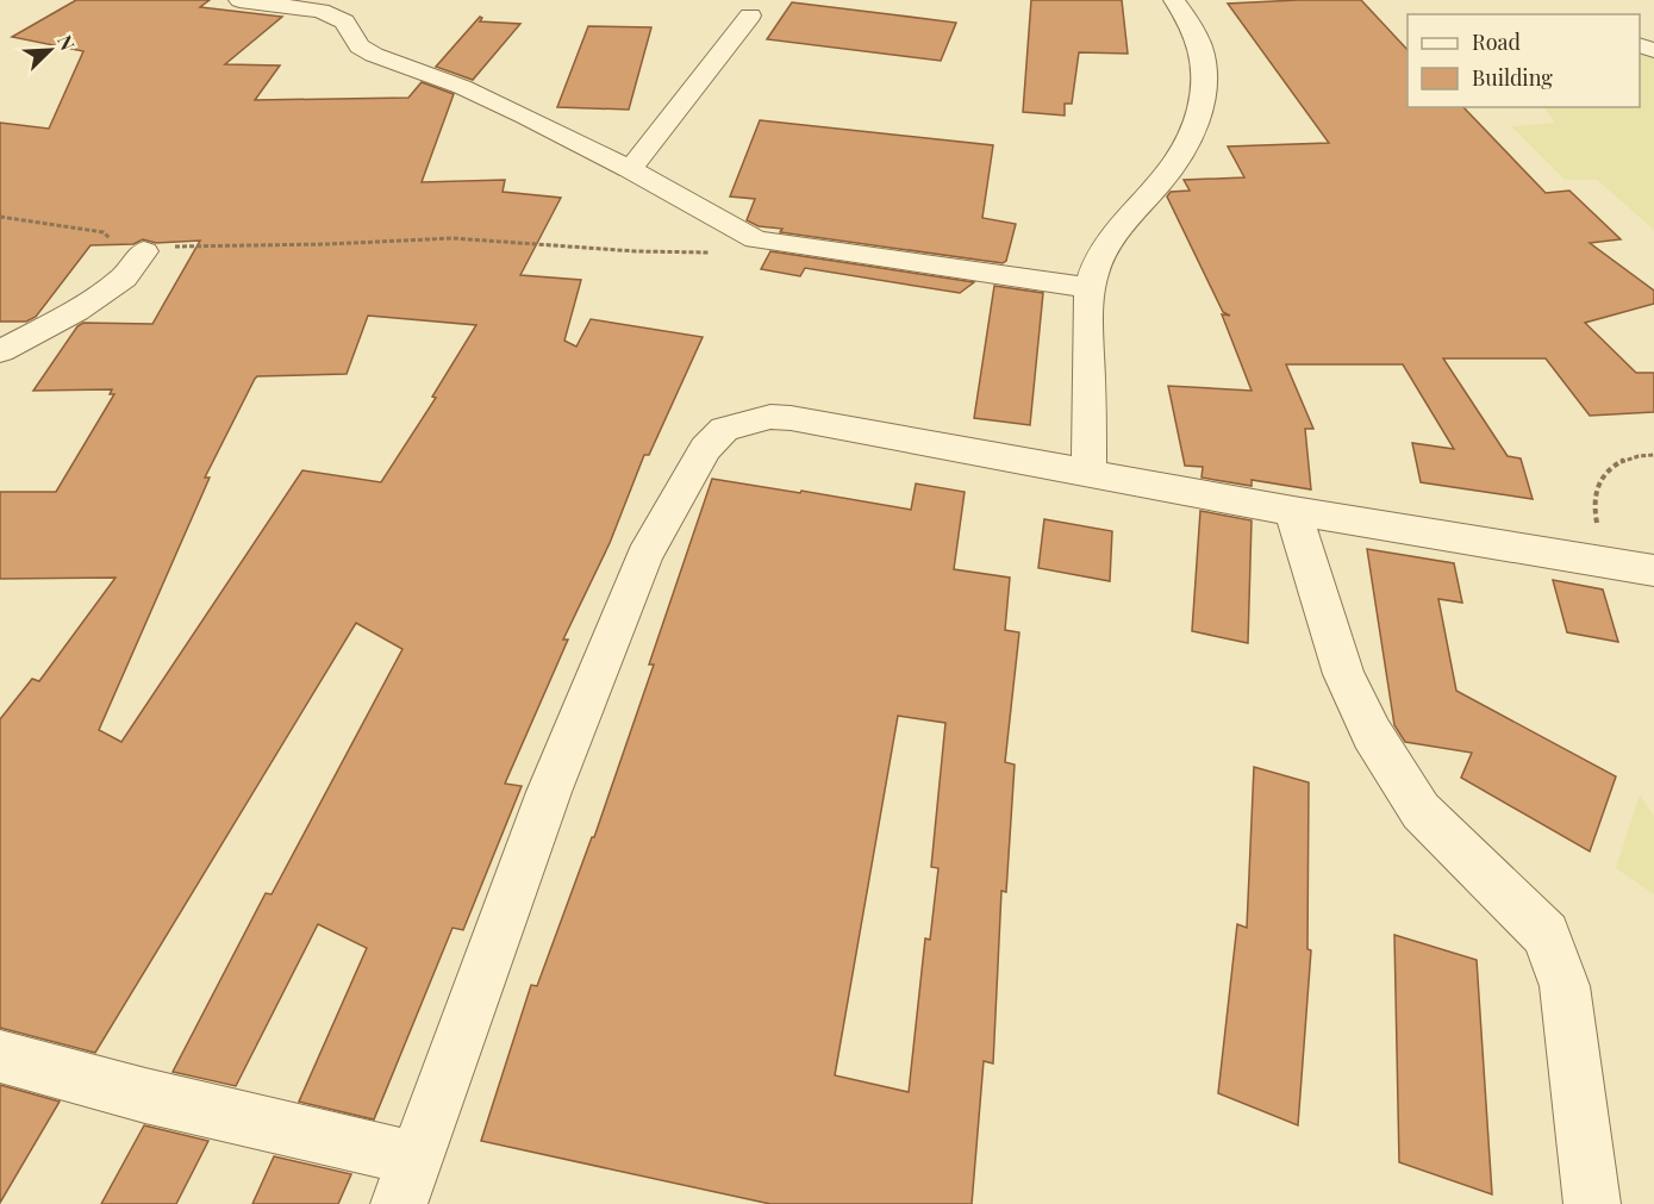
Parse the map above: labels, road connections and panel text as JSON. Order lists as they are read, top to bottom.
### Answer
{
  "legend": ["Road", "Building"],
  "north": "top right"
}
